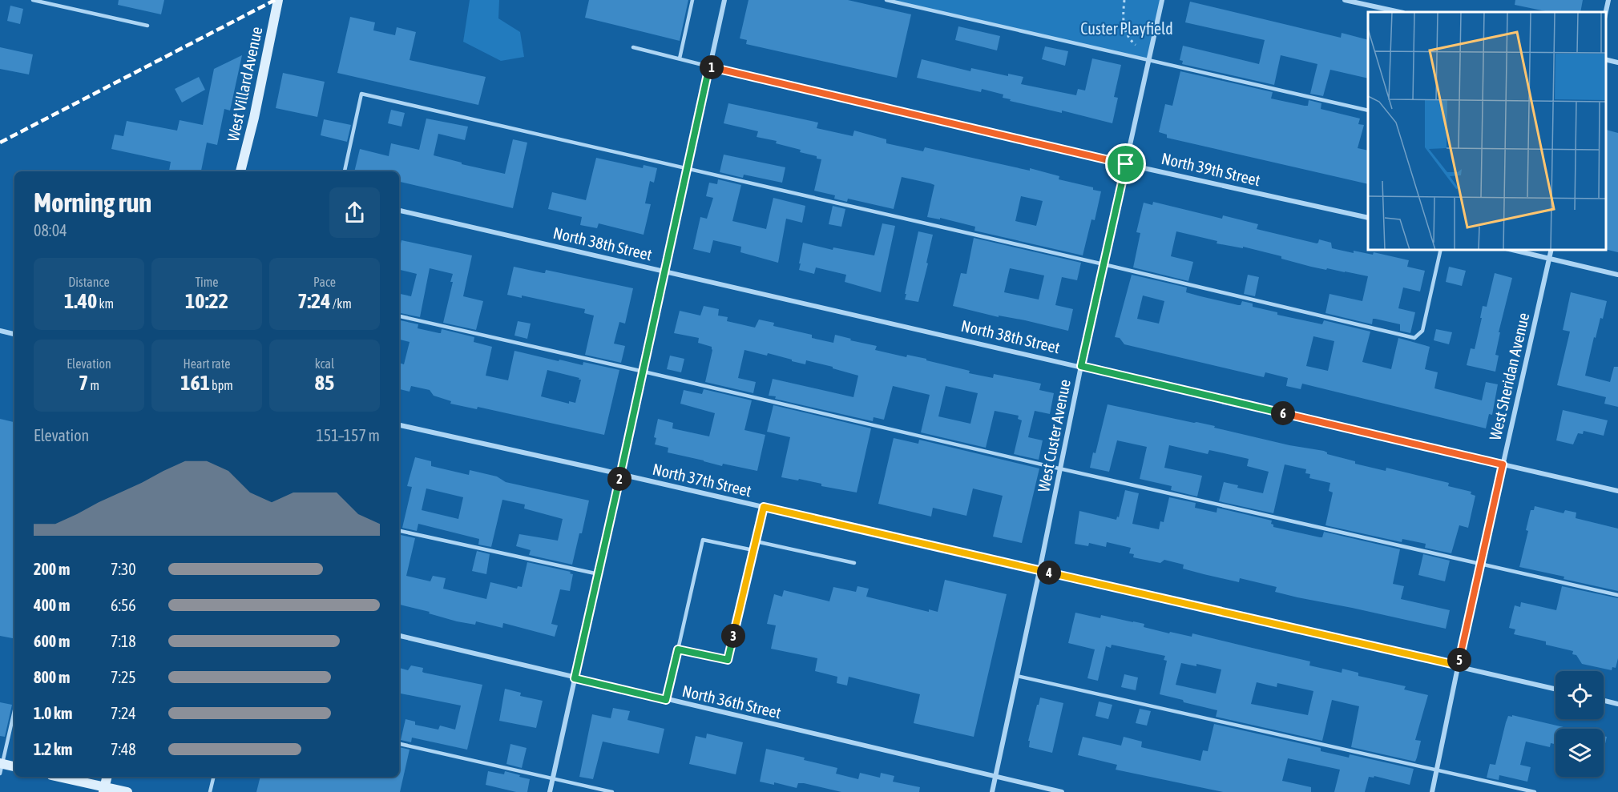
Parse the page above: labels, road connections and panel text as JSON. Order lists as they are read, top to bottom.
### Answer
{
  "streets": {
    "street": [
      "West Villard Avenue",
      "North 39th Street",
      "North 38th Street",
      "West Sheridan Avenue",
      "West Custer Avenue",
      "North 37th Street",
      "North 36th Street"
    ]
  },
  "crossings": [
    ["North 39th Street", "West Custer Avenue"],
    ["North 38th Street", "West Sheridan Avenue"],
    ["North 38th Street", "West Custer Avenue"],
    ["West Sheridan Avenue", "North 37th Street"],
    ["West Custer Avenue", "North 37th Street"],
    ["West Custer Avenue", "North 36th Street"]
  ],
  "parks": ["Custer Playfield"],
  "page": {
    "pins": [
      "1",
      "6",
      "2",
      "4",
      "3",
      "5"
    ],
    "heading": ["Morning run", "08:04"],
    "stats": [
      ["Distance", "1.40 km"],
      ["Time", "10:22"],
      ["Pace", "7:24 /km"],
      ["Elevation", "7 m"],
      ["Heart rate", "161 bpm"],
      ["kcal", "85"]
    ],
    "chart": ["Elevation", "151–157 m"],
    "list": [
      {
        "name": "200 m",
        "note": "7:30"
      },
      {
        "name": "400 m",
        "note": "6:56"
      },
      {
        "name": "600 m",
        "note": "7:18"
      },
      {
        "name": "800 m",
        "note": "7:25"
      },
      {
        "name": "1.0 km",
        "note": "7:24"
      },
      {
        "name": "1.2 km",
        "note": "7:48"
      }
    ]
  }
}
